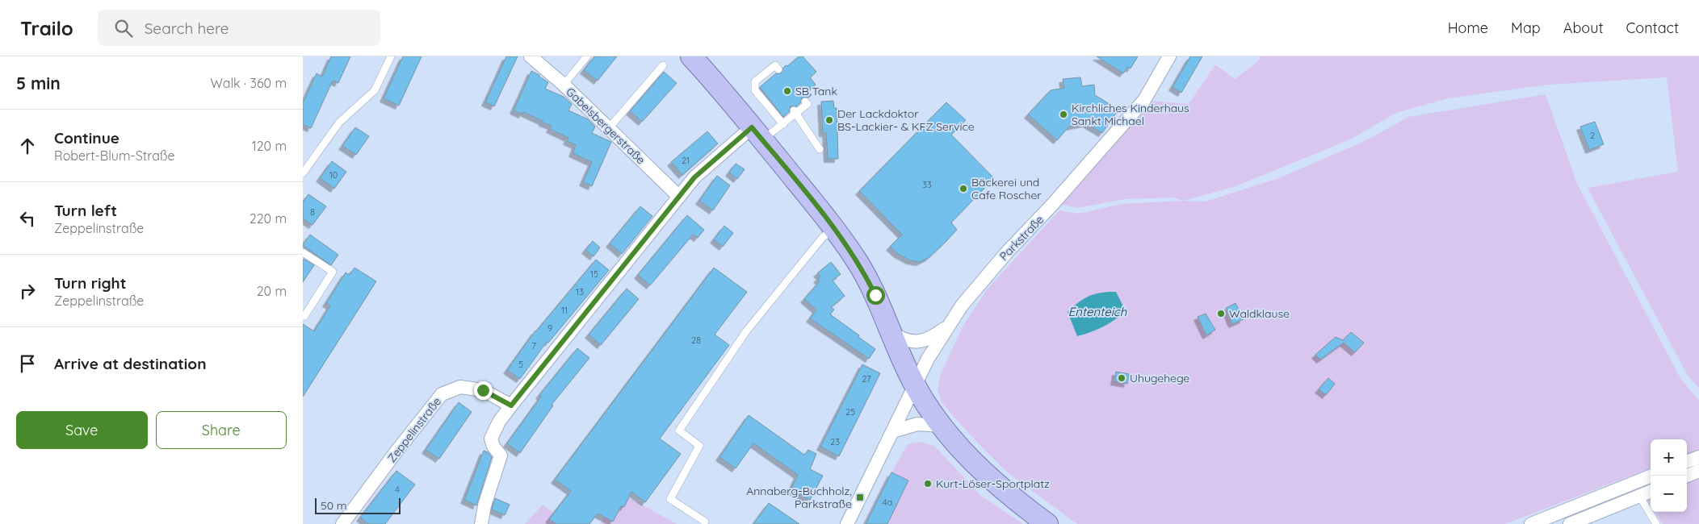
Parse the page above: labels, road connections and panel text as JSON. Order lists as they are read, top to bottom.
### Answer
{
  "streets": {
    "street": ["Gabelsbergerstraße", "Parkstraße", "Zeppelinstraße"]
  },
  "water": ["Ententeich"],
  "places": {
    "other": [
      "SB Tank",
      "Kirchliches Kinderhaus Sankt Michael",
      "Der Lackdoktor BS-Lackier- & KFZ Service",
      "Bäckerei und Cafe Roscher",
      "Waldklause",
      "Uhugehege",
      "Kurt-Löser-Sportplatz"
    ],
    "transit": ["Annaberg-Buchholz, Parkstraße"]
  },
  "house_numbers": [
    "2",
    "21",
    "10",
    "33",
    "8",
    "15",
    "13",
    "11",
    "9",
    "28",
    "7",
    "5",
    "27",
    "25",
    "23",
    "4",
    "4a"
  ],
  "scale_bar": "50 m",
  "page": {
    "header": "Trailo",
    "search": "Search here",
    "nav": [
      "Home",
      "Map",
      "About",
      "Contact"
    ],
    "heading": ["5 min", "Walk · 360 m"],
    "list": [
      ["Continue", "Robert-Blum-Straße", "120 m"],
      ["Turn left", "Zeppelinstraße", "220 m"],
      ["Turn right", "Zeppelinstraße", "20 m"],
      "Arrive at destination"
    ],
    "buttons": ["Save", "Share"],
    "map_buttons": ["+", "−"],
    "scale": "50 m"
  }
}
